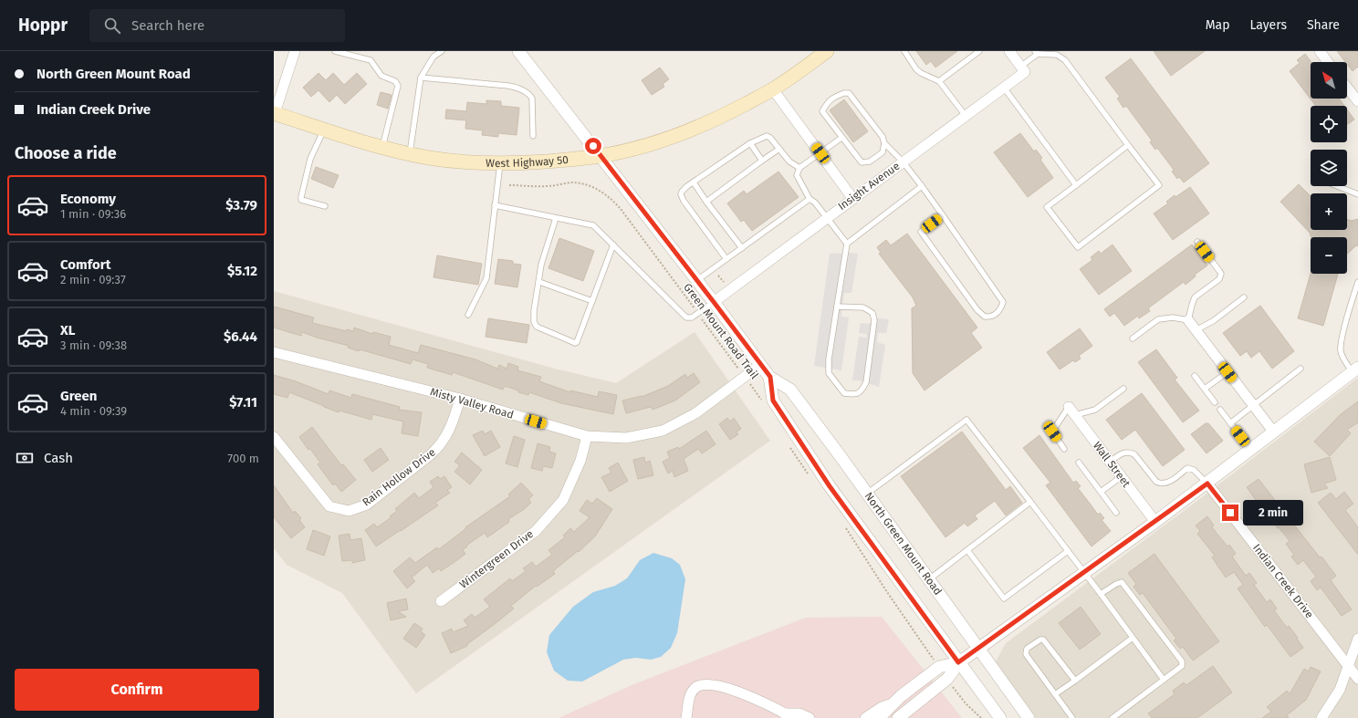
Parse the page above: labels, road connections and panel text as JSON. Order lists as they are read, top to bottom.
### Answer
{
  "streets": {
    "main road": ["West Highway 50"],
    "street": [
      "Insight Avenue",
      "Misty Valley Road",
      "Wall Street",
      "Rain Hollow Drive",
      "North Green Mount Road",
      "Wintergreen Drive",
      "Indian Creek Drive"
    ],
    "path": ["Green Mount Road Trail"]
  },
  "crossings": [
    ["West Highway 50", "North Green Mount Road"],
    ["Insight Avenue", "North Green Mount Road"],
    ["Green Mount Road Trail", "Misty Valley Road"],
    ["Misty Valley Road", "Rain Hollow Drive"],
    ["Misty Valley Road", "North Green Mount Road"],
    ["Misty Valley Road", "Wintergreen Drive"]
  ],
  "north": "top left",
  "page": {
    "header": "Hoppr",
    "search": "Search here",
    "nav": ["Map", "Layers", "Share"],
    "banner": ["North Green Mount Road", "Indian Creek Drive"],
    "map_buttons": ["+", "−"],
    "heading": "Choose a ride",
    "list": [
      {
        "name": "Economy",
        "note": "1 min · 09:36",
        "value": "$3.79"
      },
      {
        "name": "Comfort",
        "note": "2 min · 09:37",
        "value": "$5.12"
      },
      {
        "name": "XL",
        "note": "3 min · 09:38",
        "value": "$6.44"
      },
      {
        "name": "Green",
        "note": "4 min · 09:39",
        "value": "$7.11"
      }
    ],
    "pay": ["Cash", "700 m"],
    "bubble": "2 min",
    "buttons": "Confirm"
  }
}
